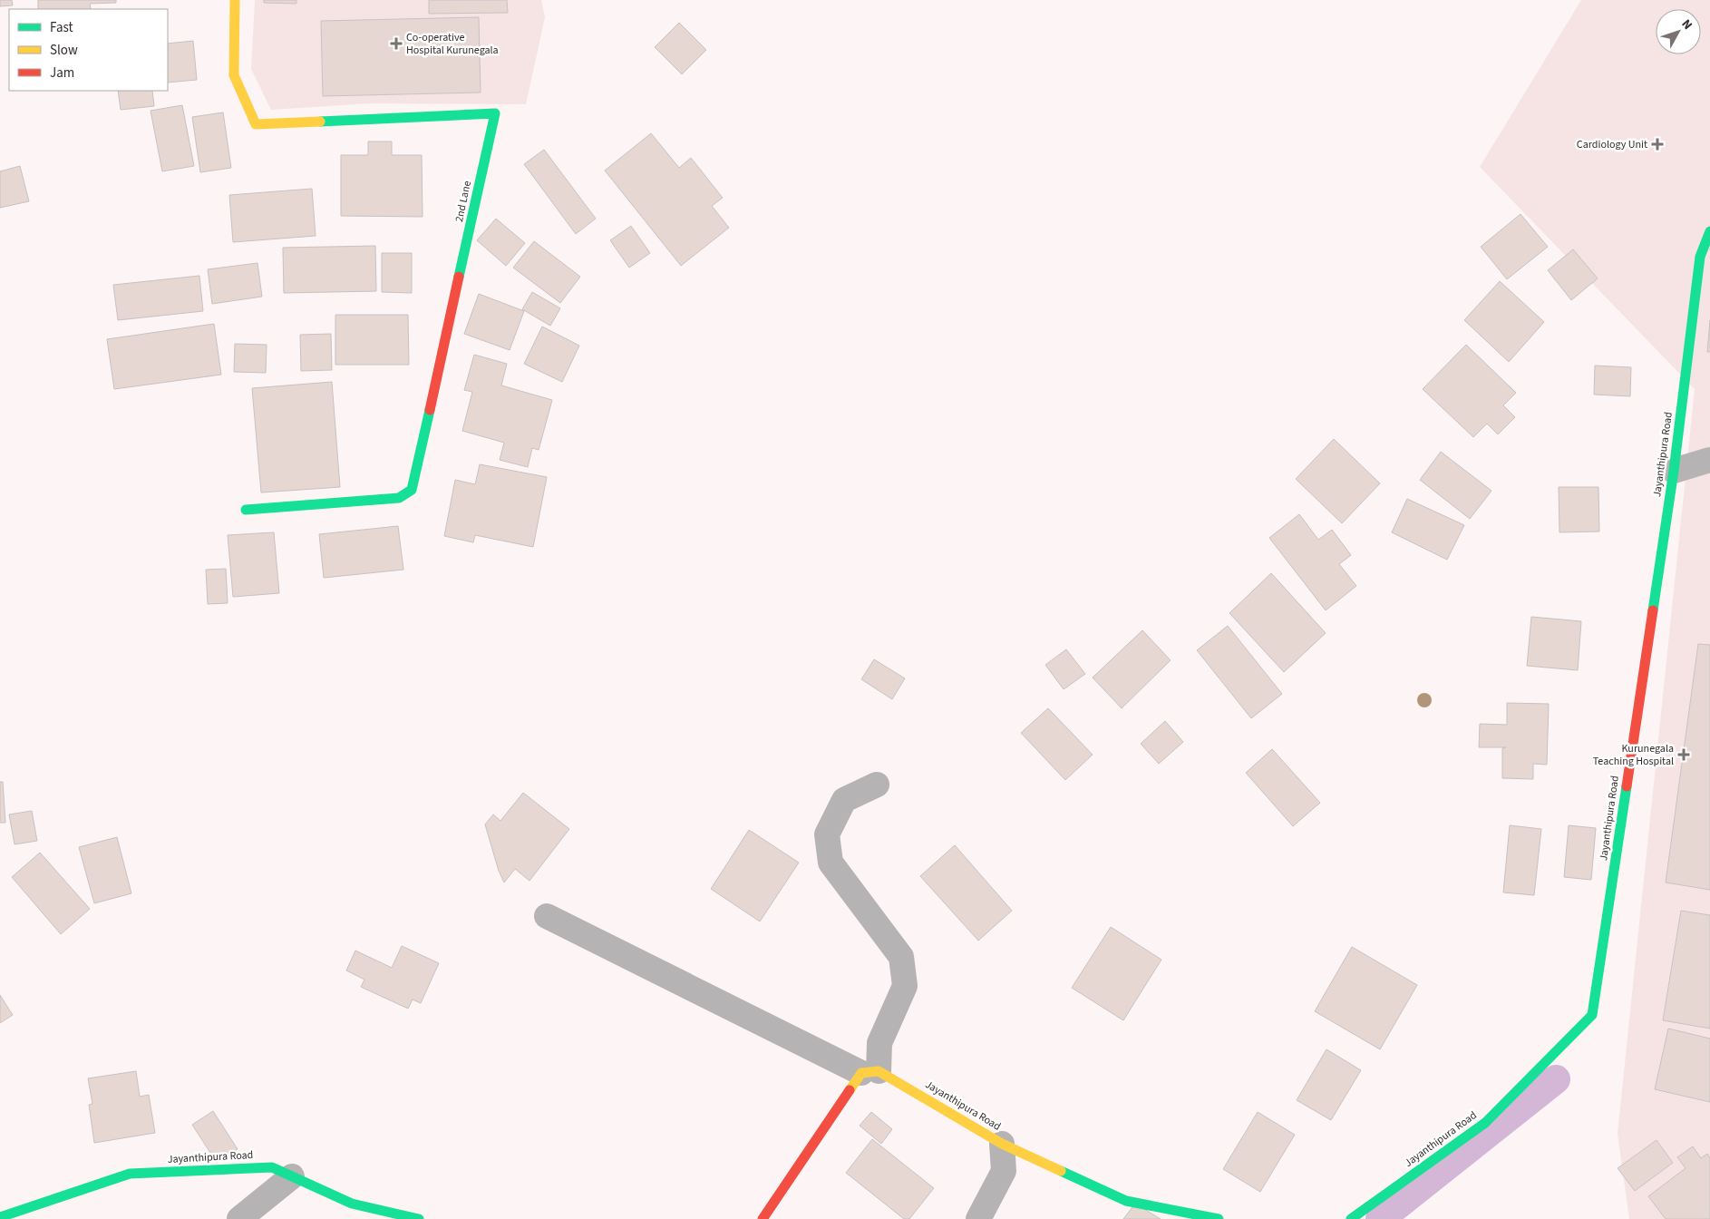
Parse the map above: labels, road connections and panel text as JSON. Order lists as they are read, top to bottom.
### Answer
{
  "streets": {
    "street": ["2nd Lane", "Jayanthipura Road"]
  },
  "places": {
    "health": ["Co-operative Hospital Kurunegala", "Cardiology Unit", "Kurunegala Teaching Hospital"]
  },
  "legend": ["Fast", "Slow", "Jam"],
  "north": "top right"
}
